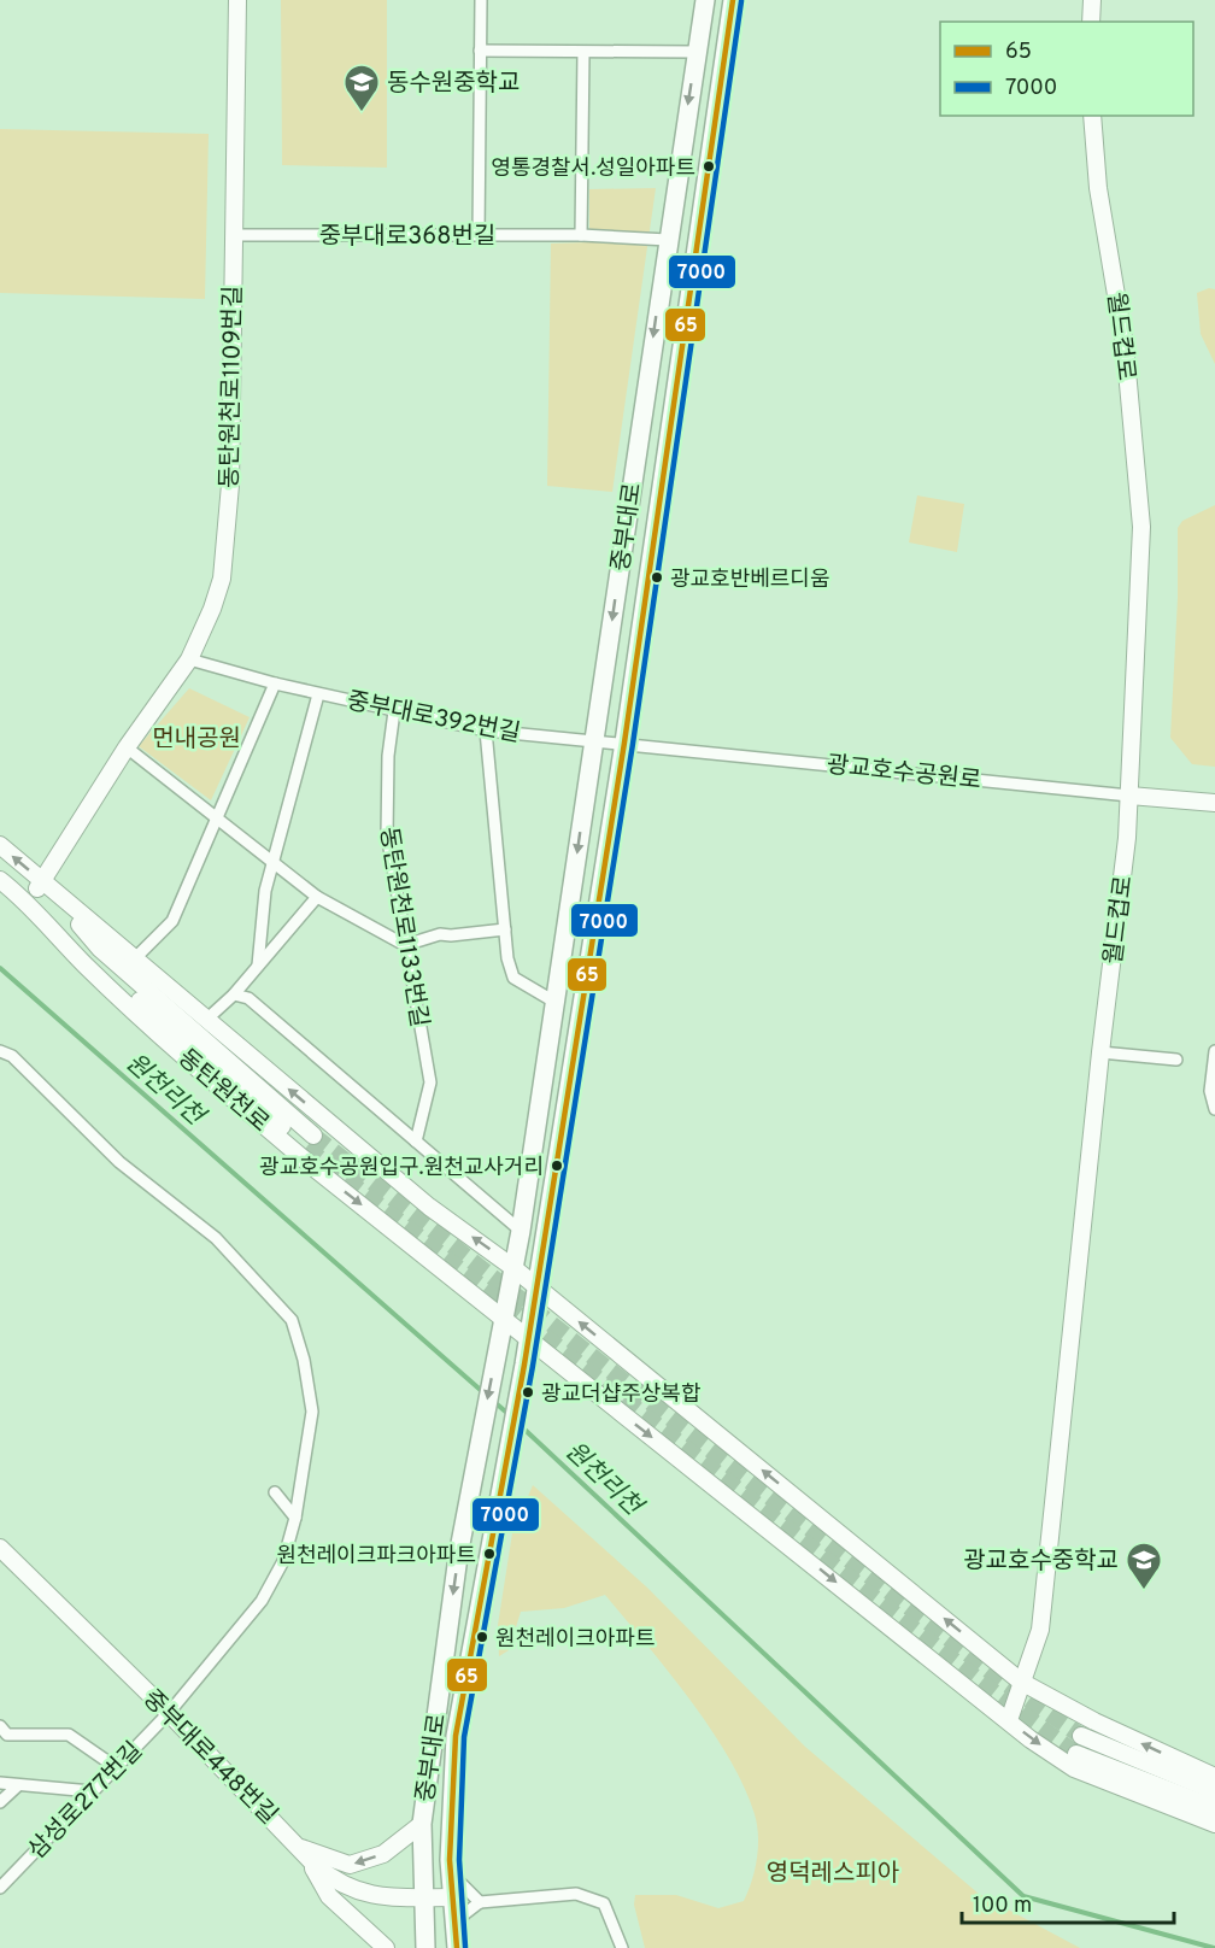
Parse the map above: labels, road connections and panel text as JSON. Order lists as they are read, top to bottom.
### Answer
{
  "streets": {
    "main road": [
      "월드컵로",
      "동탄원천로1109번길",
      "중부대로",
      "광교호수공원로",
      "동탄원천로",
      "중부대로448번길"
    ],
    "street": [
      "중부대로368번길",
      "중부대로392번길",
      "동탄원천로1133번길",
      "삼성로277번길"
    ]
  },
  "crossings": [
    ["중부대로368번길", "동탄원천로1109번길"],
    ["중부대로368번길", "중부대로"],
    ["월드컵로", "광교호수공원로"],
    ["월드컵로", "동탄원천로"],
    ["동탄원천로1109번길", "중부대로392번길"],
    ["동탄원천로1109번길", "동탄원천로"],
    ["중부대로", "중부대로392번길"],
    ["중부대로", "광교호수공원로"],
    ["중부대로", "동탄원천로"],
    ["중부대로", "중부대로448번길"],
    ["중부대로392번길", "광교호수공원로"],
    ["중부대로392번길", "동탄원천로1133번길"],
    ["중부대로448번길", "삼성로277번길"]
  ],
  "water": ["원천리천"],
  "parks": ["먼내공원", "영덕레스피아"],
  "places": {
    "school or university": ["동수원중학교", "광교호수중학교"],
    "other": [
      "영통경찰서.성일아파트",
      "광교호반베르디움",
      "광교호수공원입구.원천교사거리",
      "광교더샵주상복합",
      "원천레이크파크아파트",
      "원천레이크아파트"
    ]
  },
  "lines": ["transit line 65", "transit line 7000"],
  "legend": ["65", "7000"],
  "scale_bar": "100 m"
}
